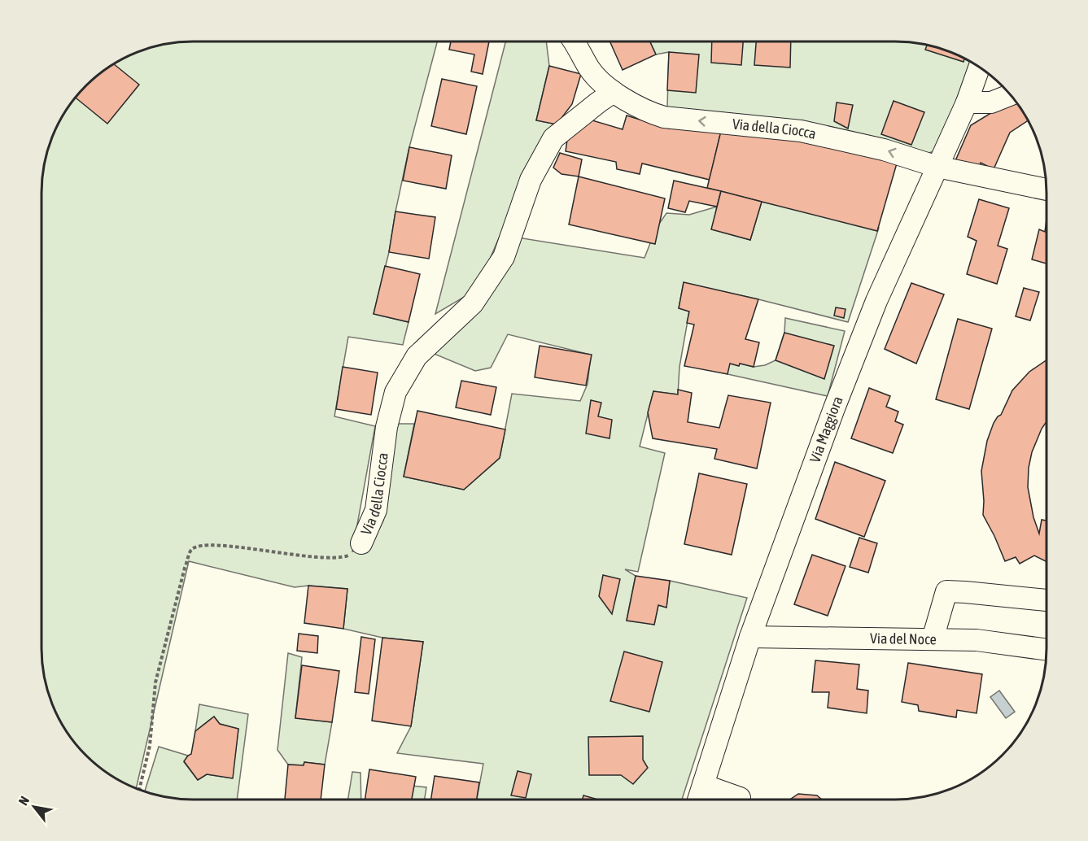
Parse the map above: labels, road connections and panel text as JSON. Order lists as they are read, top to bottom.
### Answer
{
  "streets": {
    "street": ["Via della Ciocca", "Via Maggiora", "Via del Noce"]
  },
  "crossings": [
    ["Via della Ciocca", "Via Maggiora"],
    ["Via Maggiora", "Via del Noce"]
  ],
  "north": "top left"
}
